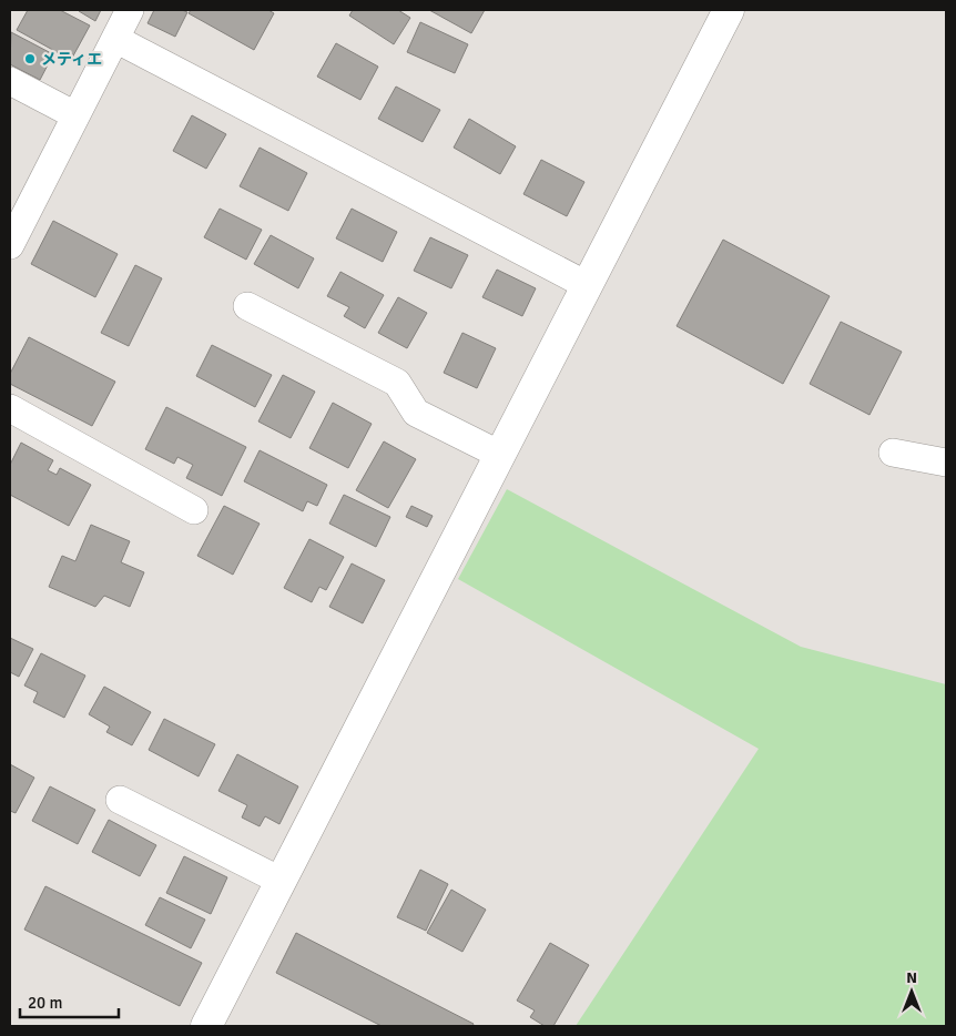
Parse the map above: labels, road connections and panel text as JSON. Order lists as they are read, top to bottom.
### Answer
{
  "places": ["メティエ"],
  "scale_bar": "20 m",
  "north": "top"
}
